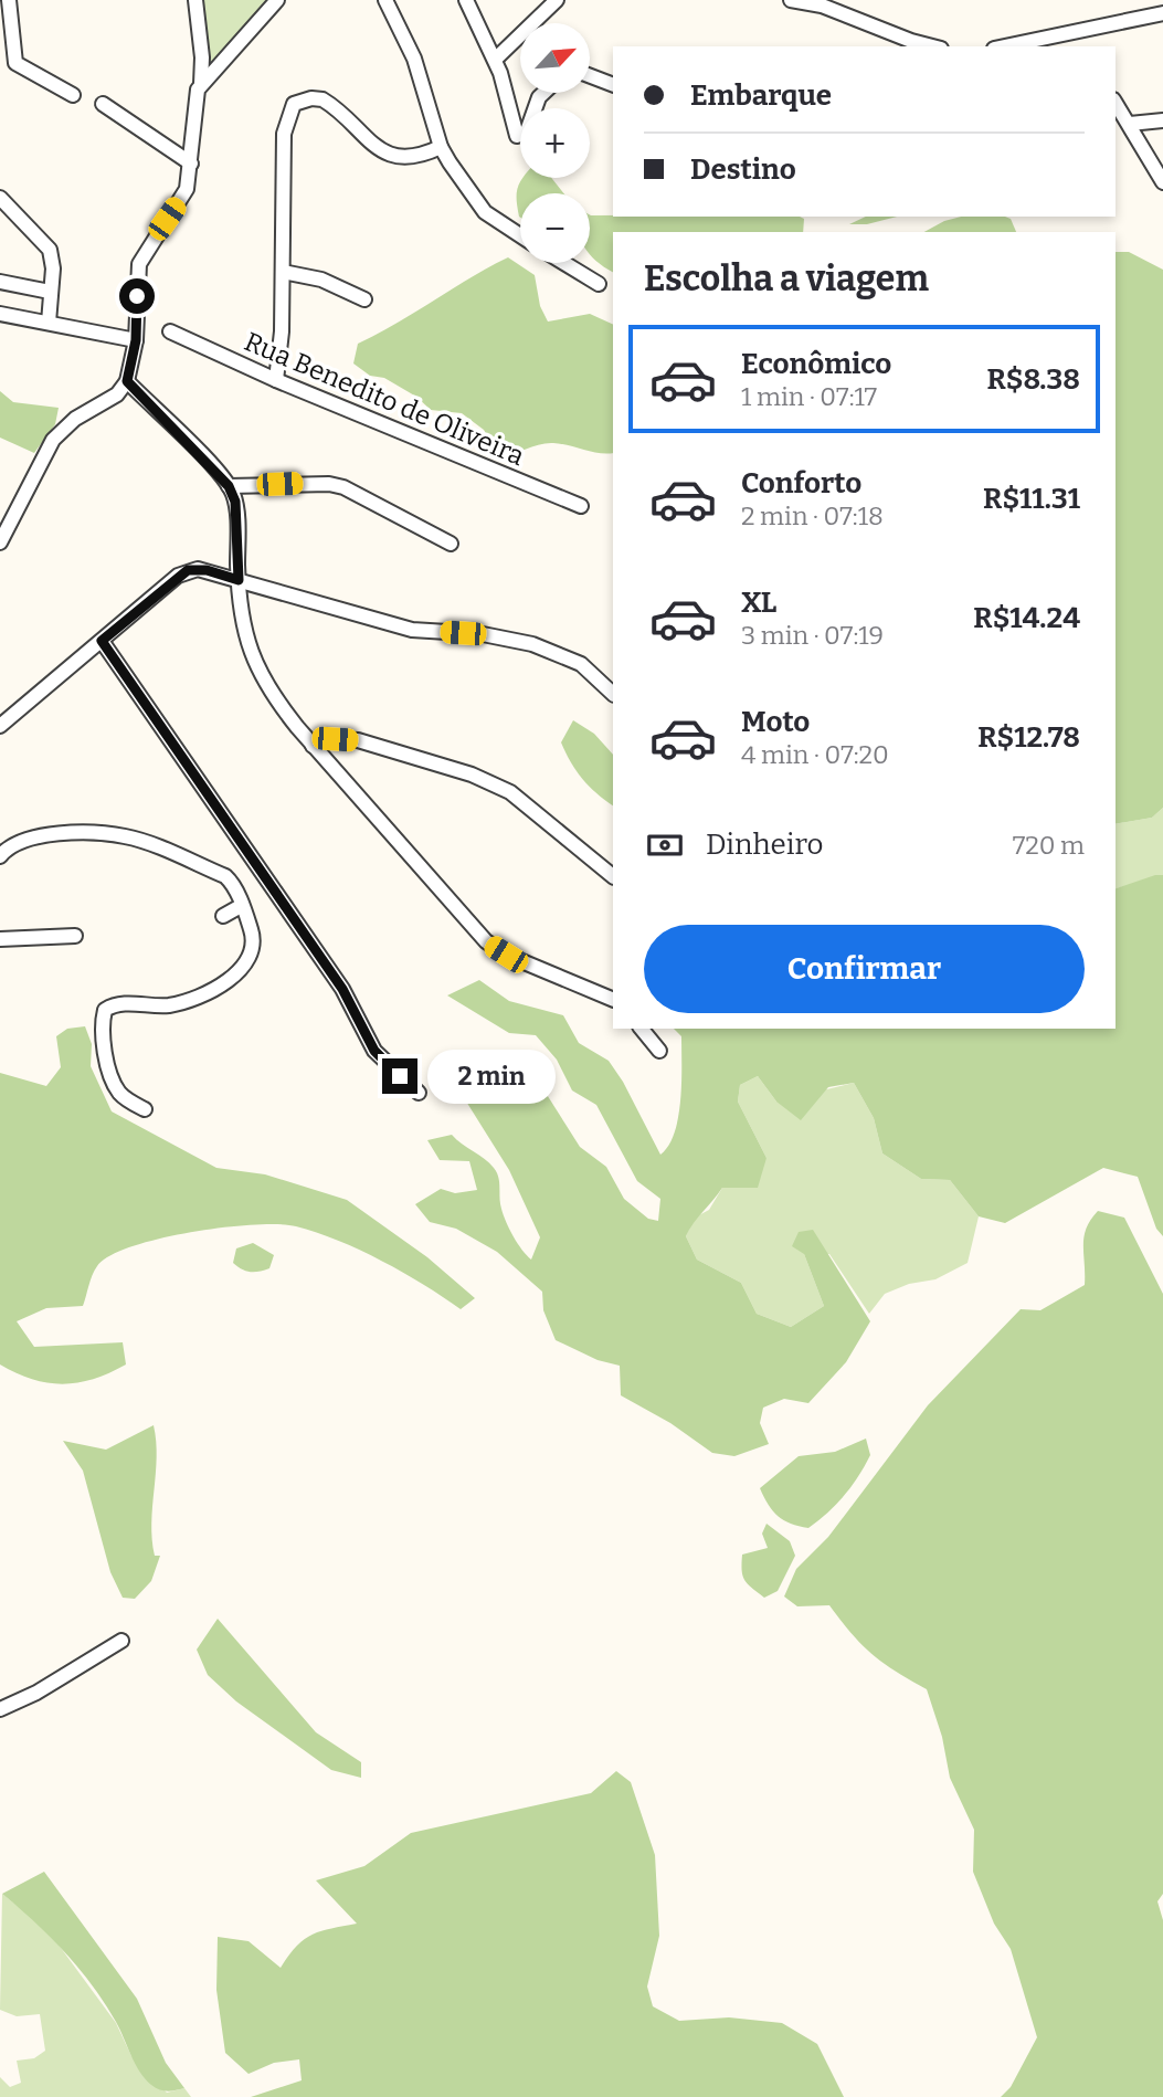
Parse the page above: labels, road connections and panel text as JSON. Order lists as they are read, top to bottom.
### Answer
{
  "streets": {
    "street": ["Rua Benedito de Oliveira"]
  },
  "north": "top right",
  "page": {
    "map_buttons": ["+", "−"],
    "banner": ["Embarque", "Destino"],
    "heading": "Escolha a viagem",
    "list": [
      {
        "name": "Econômico",
        "note": "1 min · 07:17",
        "value": "R$8.38"
      },
      {
        "name": "Conforto",
        "note": "2 min · 07:18",
        "value": "R$11.31"
      },
      {
        "name": "XL",
        "note": "3 min · 07:19",
        "value": "R$14.24"
      },
      {
        "name": "Moto",
        "note": "4 min · 07:20",
        "value": "R$12.78"
      }
    ],
    "pay": ["Dinheiro", "720 m"],
    "buttons": "Confirmar",
    "bubble": "2 min"
  }
}
